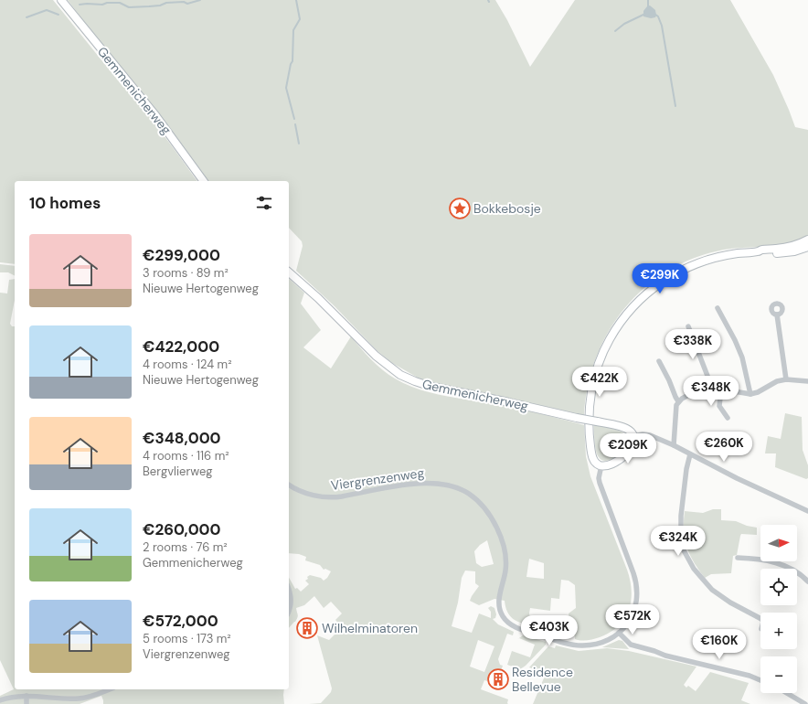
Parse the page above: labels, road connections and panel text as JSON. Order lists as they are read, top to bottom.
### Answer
{
  "streets": {
    "main road": ["Gemmenicherweg"],
    "street": ["Viergrenzenweg"]
  },
  "places": {
    "place": ["Bokkebosje"],
    "building": ["Wilhelminatoren", "Residence Bellevue"]
  },
  "north": "right",
  "page": {
    "heading": "10 homes",
    "list": [
      {
        "name": "€299,000",
        "note": "3 rooms · 89 m² · Nieuwe Hertogenweg"
      },
      {
        "name": "€422,000",
        "note": "4 rooms · 124 m² · Nieuwe Hertogenweg"
      },
      {
        "name": "€348,000",
        "note": "4 rooms · 116 m² · Bergvlierweg"
      },
      {
        "name": "€260,000",
        "note": "2 rooms · 76 m² · Gemmenicherweg"
      },
      {
        "name": "€572,000",
        "note": "5 rooms · 173 m² · Viergrenzenweg"
      }
    ],
    "price": [
      "€299K",
      "€338K",
      "€422K",
      "€348K",
      "€260K",
      "€209K",
      "€324K",
      "€572K",
      "€403K",
      "€160K"
    ],
    "map_buttons": ["+", "−"]
  }
}
